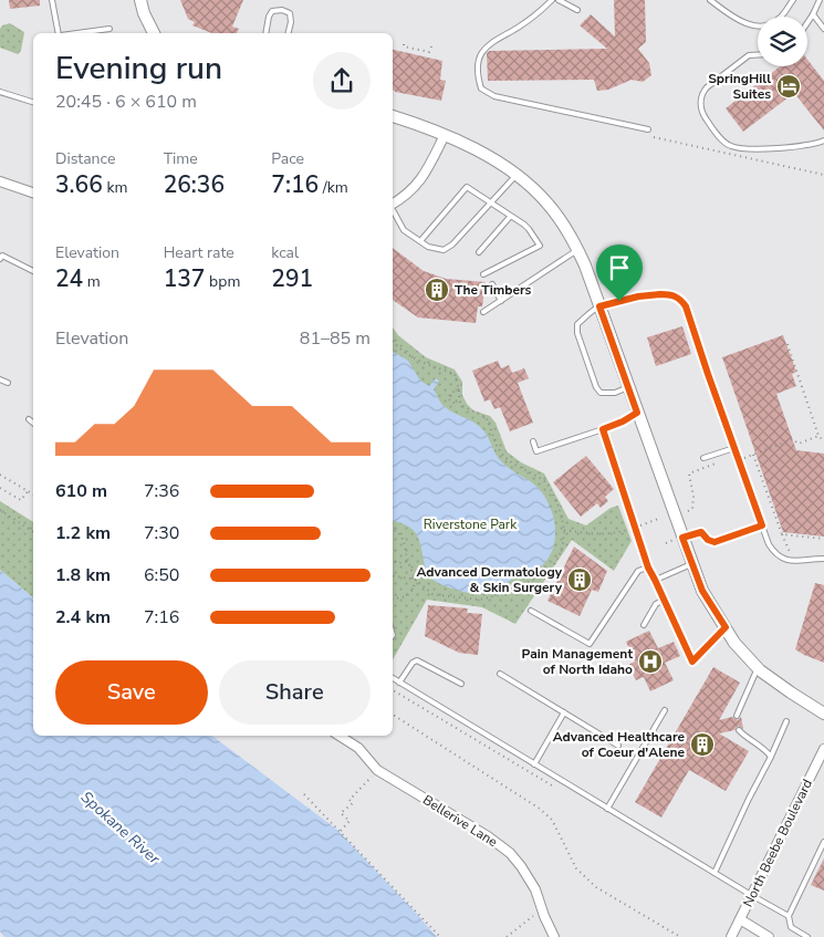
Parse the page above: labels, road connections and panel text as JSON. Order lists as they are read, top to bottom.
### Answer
{
  "streets": {
    "street": ["Bellerive Lane", "North Beebe Boulevard"]
  },
  "water": ["Spokane River"],
  "parks": ["Riverstone Park"],
  "places": {
    "hotel": ["SpringHill Suites"],
    "building": ["The Timbers", "Advanced Dermatology & Skin Surgery", "Advanced Healthcare of Coeur d'Alene"],
    "hospital": ["Pain Management of North Idaho"]
  },
  "page": {
    "heading": ["Evening run", "20:45 · 6 × 610 m"],
    "stats": [
      ["Distance", "3.66 km"],
      ["Time", "26:36"],
      ["Pace", "7:16 /km"],
      ["Elevation", "24 m"],
      ["Heart rate", "137 bpm"],
      ["kcal", "291"]
    ],
    "chart": ["Elevation", "81–85 m"],
    "list": [
      {
        "name": "610 m",
        "note": "7:36"
      },
      {
        "name": "1.2 km",
        "note": "7:30"
      },
      {
        "name": "1.8 km",
        "note": "6:50"
      },
      {
        "name": "2.4 km",
        "note": "7:16"
      }
    ],
    "buttons": ["Save", "Share"]
  }
}
